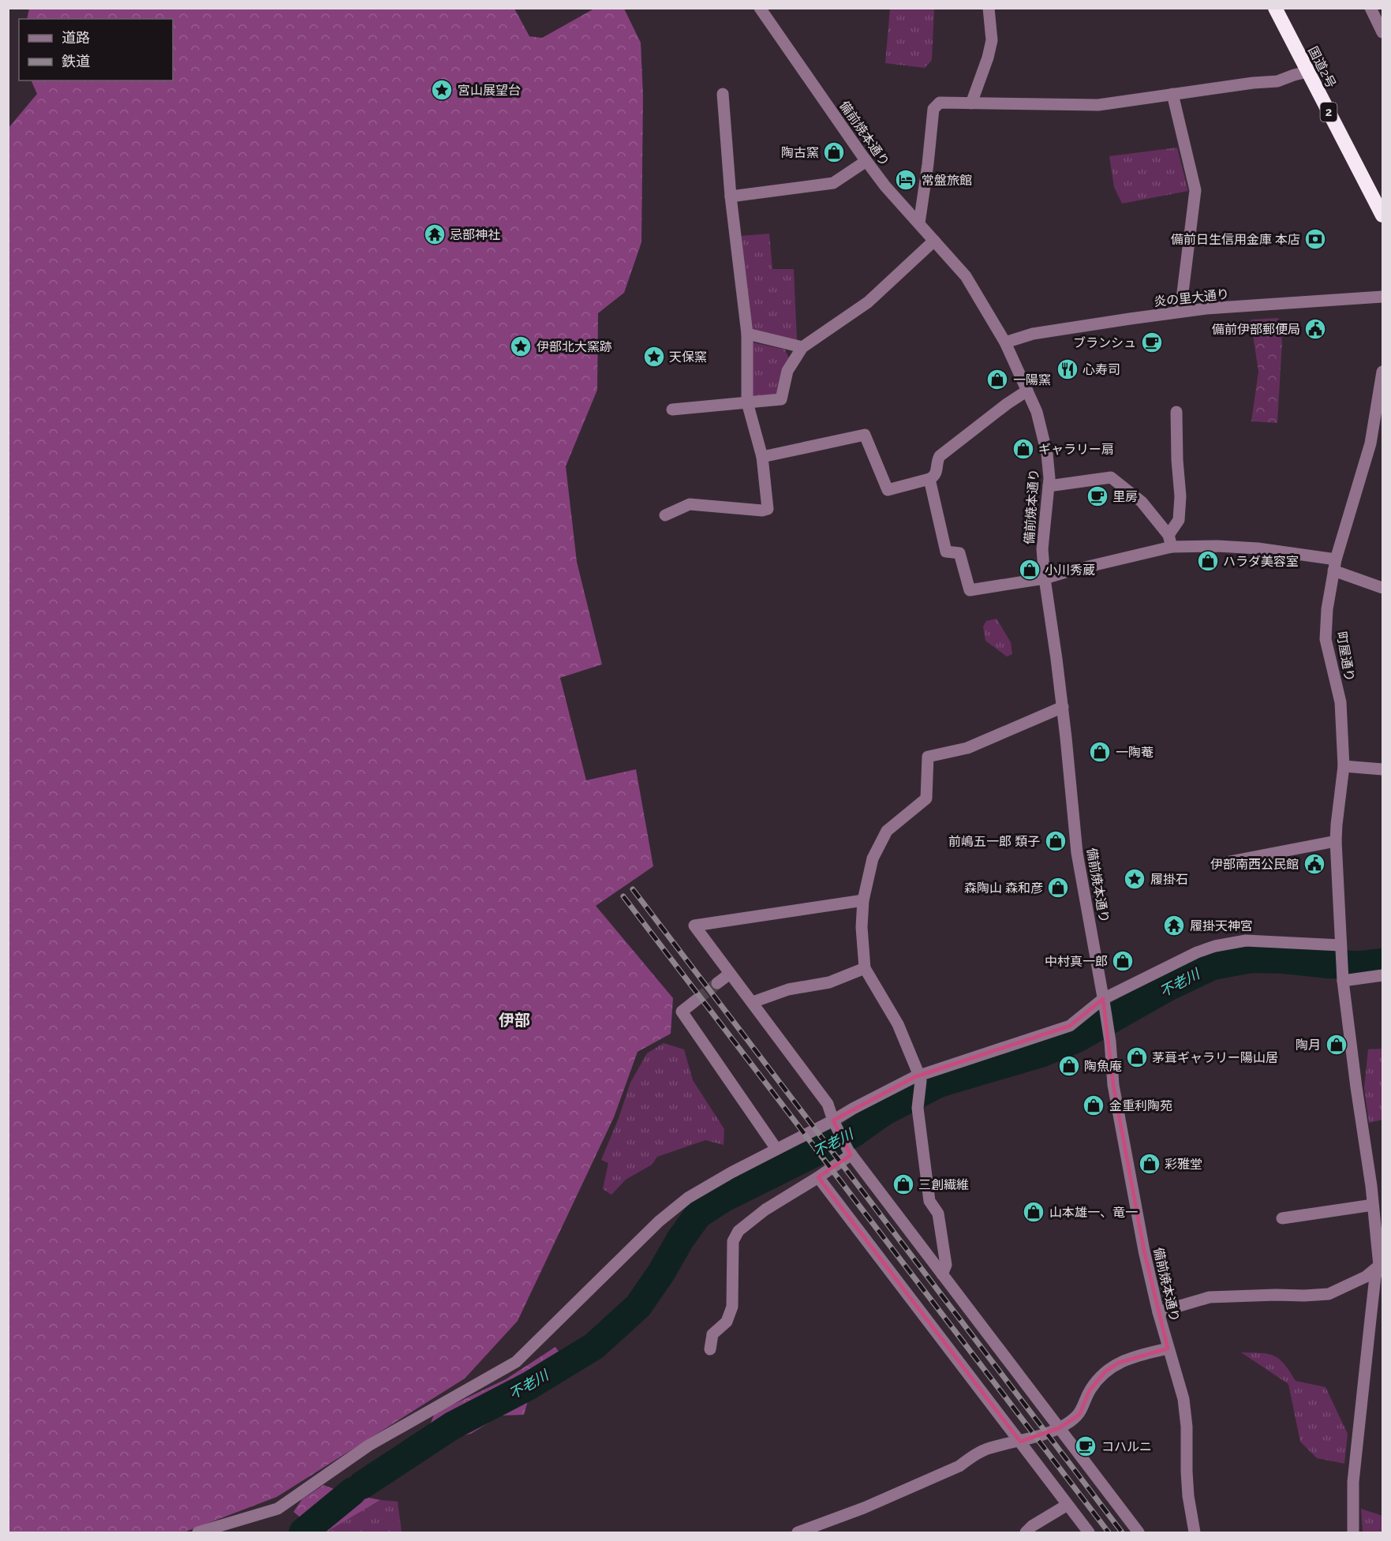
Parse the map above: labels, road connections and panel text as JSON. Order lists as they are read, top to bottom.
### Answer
{
  "streets": {
    "highway": ["国道2号", "2"],
    "street": ["備前焼本通り", "炎の里大通り", "町屋通り"]
  },
  "crossings": [
    ["備前焼本通り", "炎の里大通り"]
  ],
  "districts": ["伊部"],
  "water": ["不老川"],
  "places": {
    "place": [
      "宮山展望台",
      "伊部北大窯跡",
      "天保窯",
      "履掛石"
    ],
    "shop": [
      "陶古窯",
      "一陽窯",
      "ギャラリー扇",
      "ハラダ美容室",
      "小川秀蔵",
      "一陶菴",
      "前嶋五一郎 類子",
      "森陶山 森和彦",
      "中村真一郎",
      "陶月",
      "茅葺ギャラリー陽山居",
      "陶魚庵",
      "金重利陶苑",
      "彩雅堂",
      "三創繊維",
      "山本雄一、竜一"
    ],
    "hotel": ["常盤旅館"],
    "temple": ["忌部神社", "履掛天神宮"],
    "bank": ["備前日生信用金庫 本店"],
    "public building": ["備前伊部郵便局", "伊部南西公民館"],
    "cafe": ["ブランシュ", "里房", "コハルニ"],
    "restaurant": ["心寿司"]
  },
  "legend": ["道路", "鉄道"]
}
